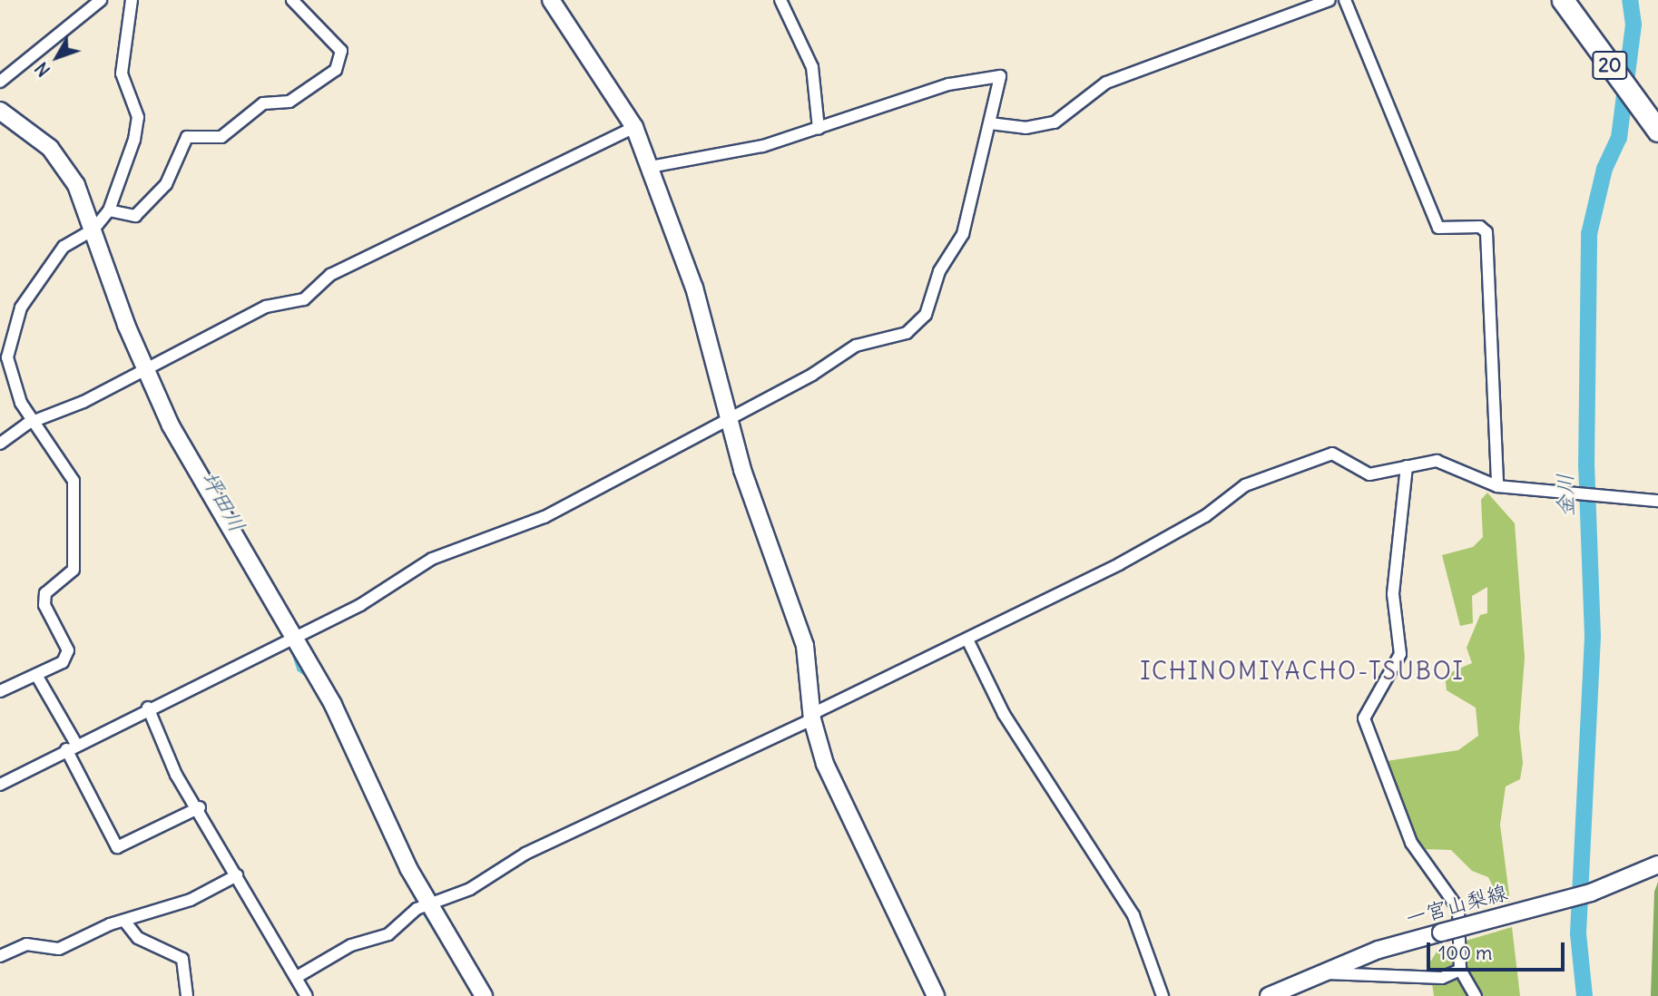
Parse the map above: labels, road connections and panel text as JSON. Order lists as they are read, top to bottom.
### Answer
{
  "streets": {
    "highway": ["20"],
    "street": ["一宮山梨線"]
  },
  "districts": ["ICHINOMIYACHO-TSUBOI"],
  "water": ["金川", "坪田川"],
  "scale_bar": "100 m",
  "north": "bottom left"
}
